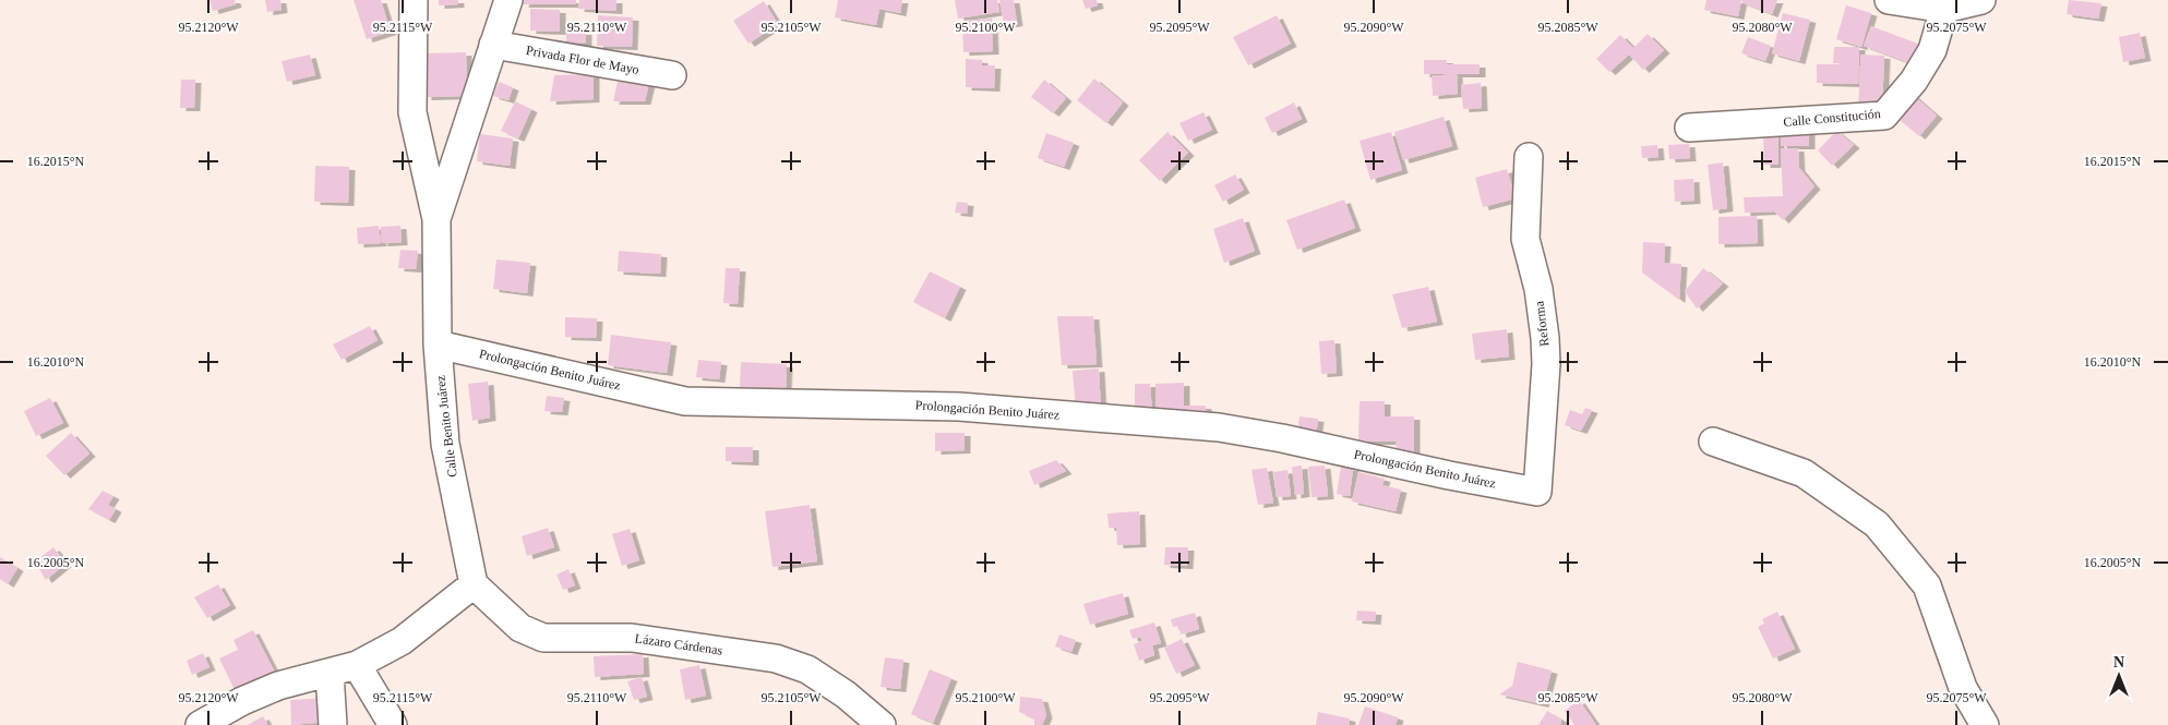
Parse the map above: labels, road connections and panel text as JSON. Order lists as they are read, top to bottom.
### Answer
{
  "streets": {
    "street": [
      "Privada Flor de Mayo",
      "Calle Constitución",
      "Reforma",
      "Prolongación Benito Juárez",
      "Calle Benito Juárez",
      "Lázaro Cárdenas"
    ]
  },
  "crossings": [
    ["Privada Flor de Mayo", "Calle Benito Juárez"],
    ["Reforma", "Prolongación Benito Juárez"],
    ["Prolongación Benito Juárez", "Calle Benito Juárez"],
    ["Calle Benito Juárez", "Lázaro Cárdenas"]
  ],
  "north": "top",
  "coordinates": [
    "95.2120°W",
    "95.2115°W",
    "95.2110°W",
    "95.2105°W",
    "95.2100°W",
    "95.2095°W",
    "95.2090°W",
    "95.2085°W",
    "95.2080°W",
    "95.2075°W",
    "16.2015°N",
    "16.2010°N",
    "16.2005°N"
  ]
}
